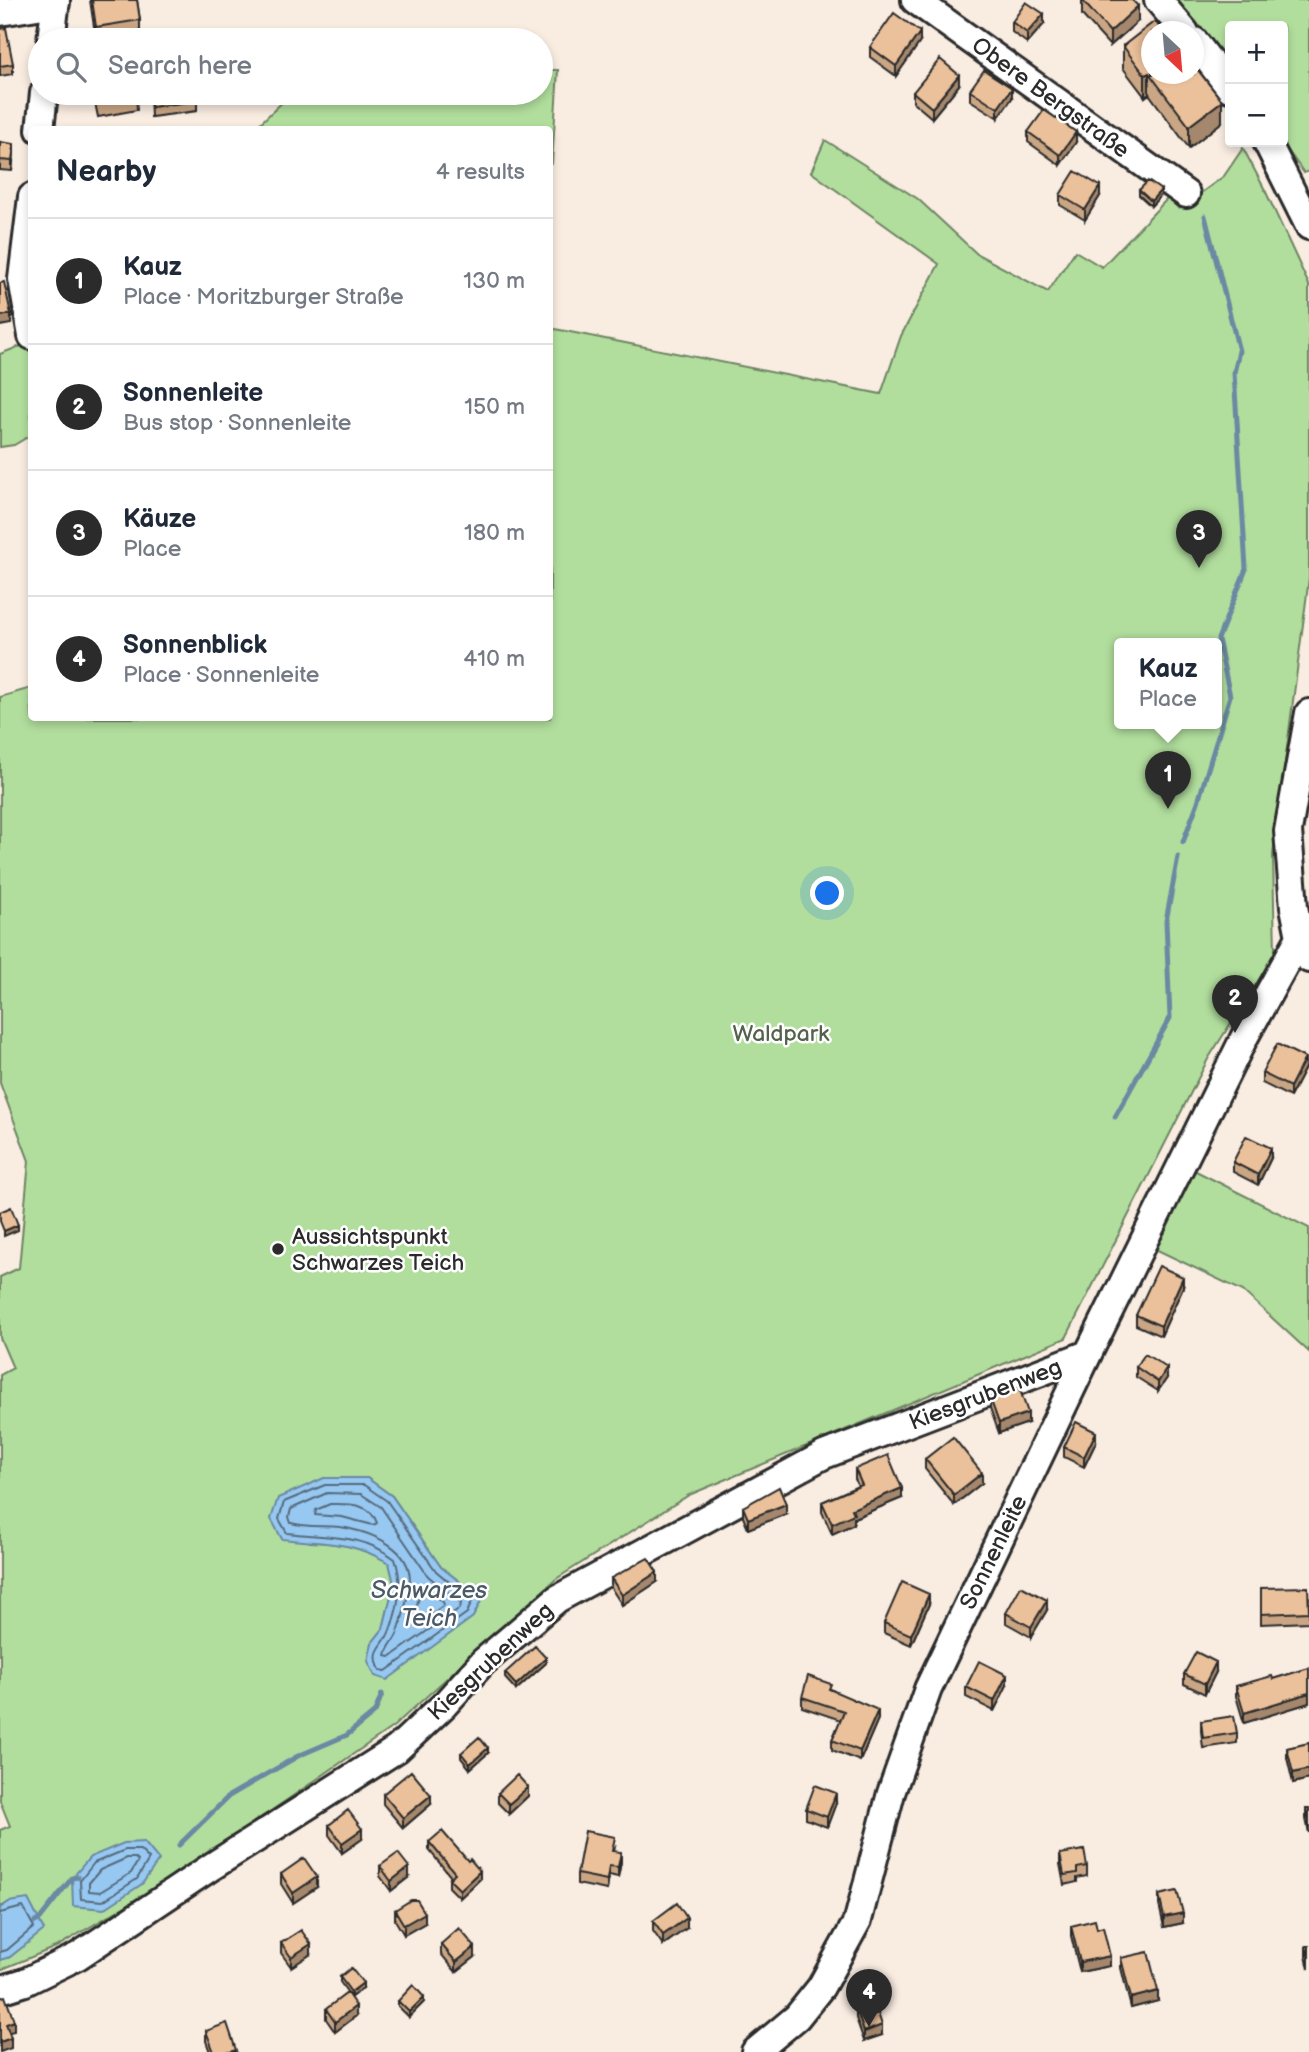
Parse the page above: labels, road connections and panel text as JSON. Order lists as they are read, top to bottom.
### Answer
{
  "streets": {
    "street": ["Obere Bergstraße", "Kiesgrubenweg", "Sonnenleite"]
  },
  "crossings": [
    ["Kiesgrubenweg", "Sonnenleite"]
  ],
  "water": ["Schwarzes Teich"],
  "parks": ["Waldpark"],
  "places": ["Aussichtspunkt Schwarzes Teich"],
  "north": "bottom right",
  "page": {
    "map_buttons": ["+", "−"],
    "search": "Search here",
    "heading": ["Nearby", "4 results"],
    "list": [
      {
        "mark": "1",
        "name": "Kauz",
        "note": "Place · Moritzburger Straße",
        "value": "130 m"
      },
      {
        "mark": "2",
        "name": "Sonnenleite",
        "note": "Bus stop · Sonnenleite",
        "value": "150 m"
      },
      {
        "mark": "3",
        "name": "Käuze",
        "note": "Place",
        "value": "180 m"
      },
      {
        "mark": "4",
        "name": "Sonnenblick",
        "note": "Place · Sonnenleite",
        "value": "410 m"
      }
    ],
    "pins": [
      "3",
      "1",
      "2",
      "4"
    ],
    "popup": ["Kauz", "Place"]
  }
}
